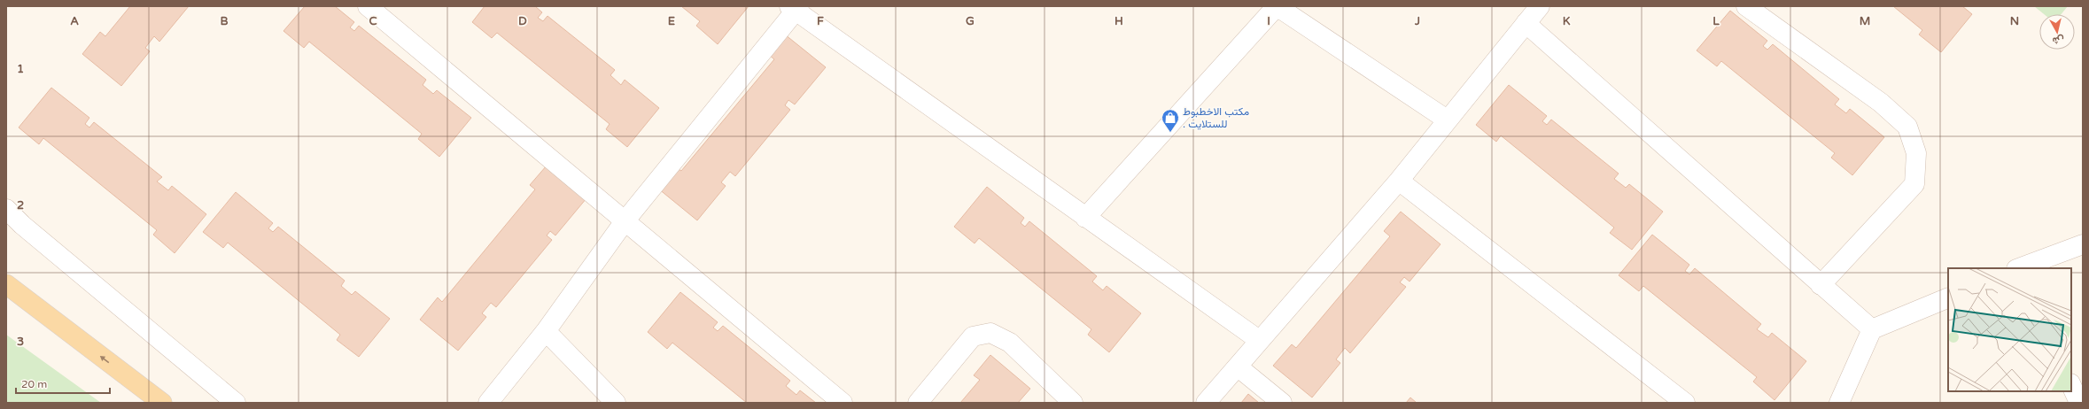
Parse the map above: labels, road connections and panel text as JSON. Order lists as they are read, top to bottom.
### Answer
{
  "places": {
    "shop": ["مكتب الاخطبوط . للستلايت"]
  },
  "scale_bar": "20 m",
  "north": "bottom",
  "grid": {
    "columns": [
      "A",
      "B",
      "C",
      "D",
      "E",
      "F",
      "G",
      "H",
      "I",
      "J",
      "K",
      "L",
      "M",
      "N"
    ],
    "rows": ["1", "2", "3"]
  }
}
